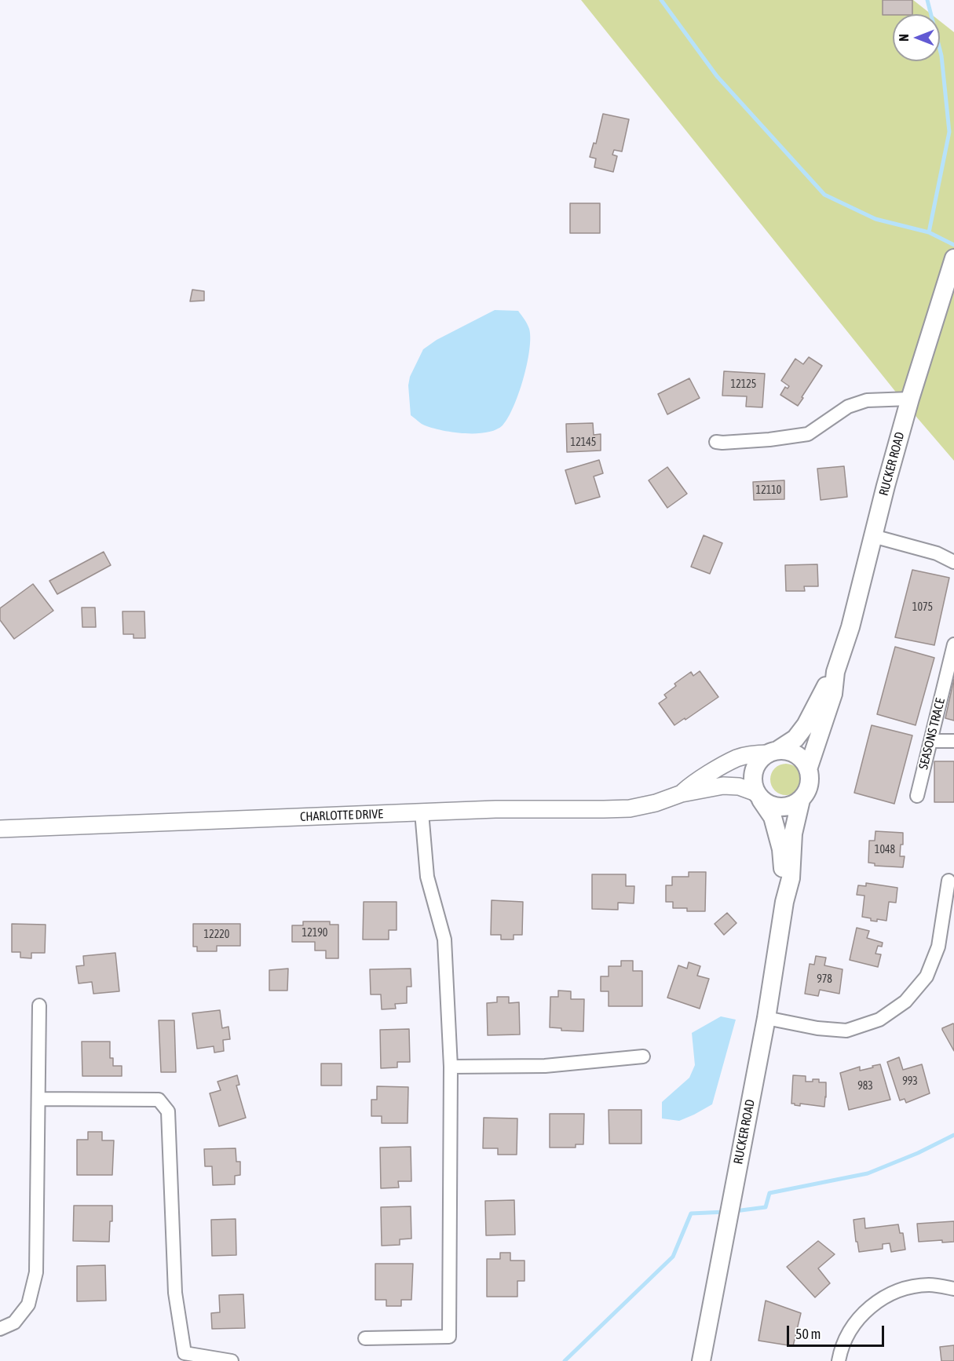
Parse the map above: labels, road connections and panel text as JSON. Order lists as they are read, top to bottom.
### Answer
{
  "streets": {
    "main road": ["RUCKER ROAD"],
    "street": ["SEASONS TRACE", "CHARLOTTE DRIVE"]
  },
  "crossings": [
    ["RUCKER ROAD", "CHARLOTTE DRIVE"]
  ],
  "house_numbers": [
    "12125",
    "12145",
    "12110",
    "1075",
    "1048",
    "12190",
    "12220",
    "978",
    "993",
    "983"
  ],
  "scale_bar": "50 m",
  "north": "left"
}
